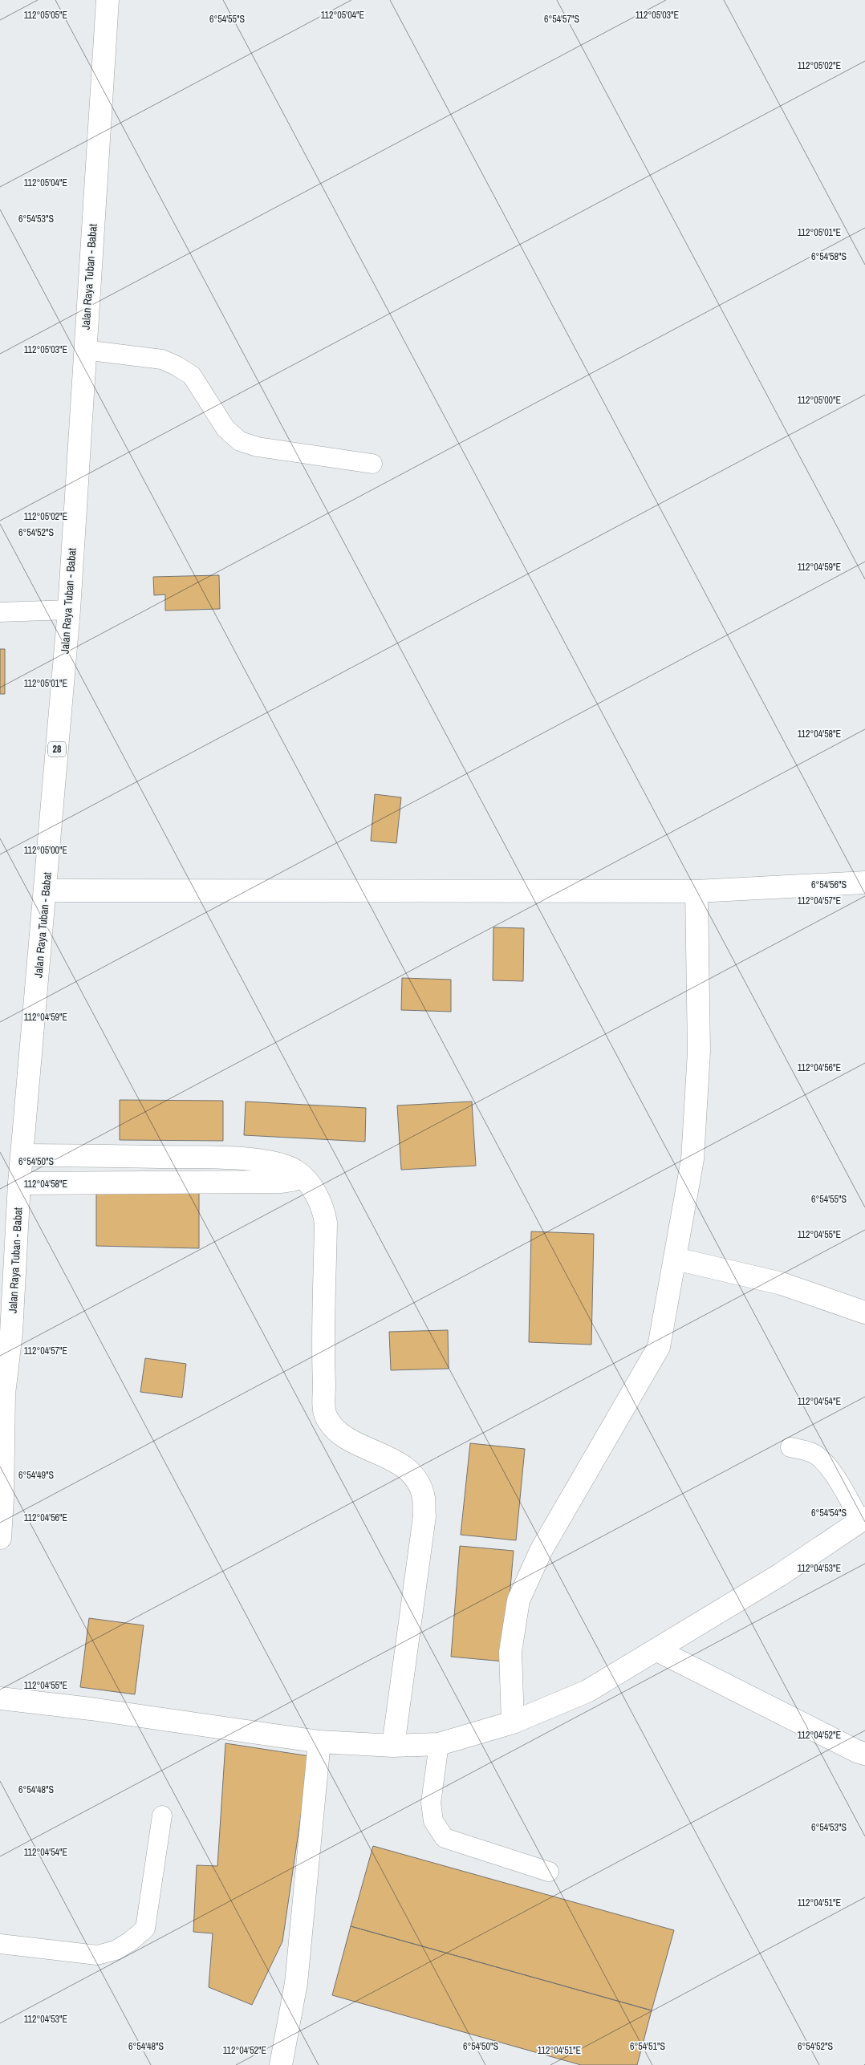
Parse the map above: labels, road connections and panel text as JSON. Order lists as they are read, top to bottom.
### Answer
{
  "streets": {
    "main road": ["Jalan Raya Tuban - Babat", "28"]
  },
  "coordinates": [
    "112°05'04\"E",
    "112°05'03\"E",
    "112°05'05\"E",
    "6°54'55\"S",
    "6°54'57\"S",
    "112°05'02\"E",
    "6°54'53\"S",
    "112°05'01\"E",
    "6°54'58\"S",
    "112°05'00\"E",
    "6°54'52\"S",
    "112°04'59\"E",
    "112°04'58\"E",
    "6°54'56\"S",
    "112°04'57\"E",
    "112°04'56\"E",
    "6°54'50\"S",
    "112°04'55\"E",
    "112°04'54\"E",
    "6°54'49\"S",
    "6°54'54\"S",
    "112°04'53\"E",
    "112°04'52\"E",
    "6°54'48\"S",
    "112°04'51\"E",
    "6°54'51\"S"
  ]
}
